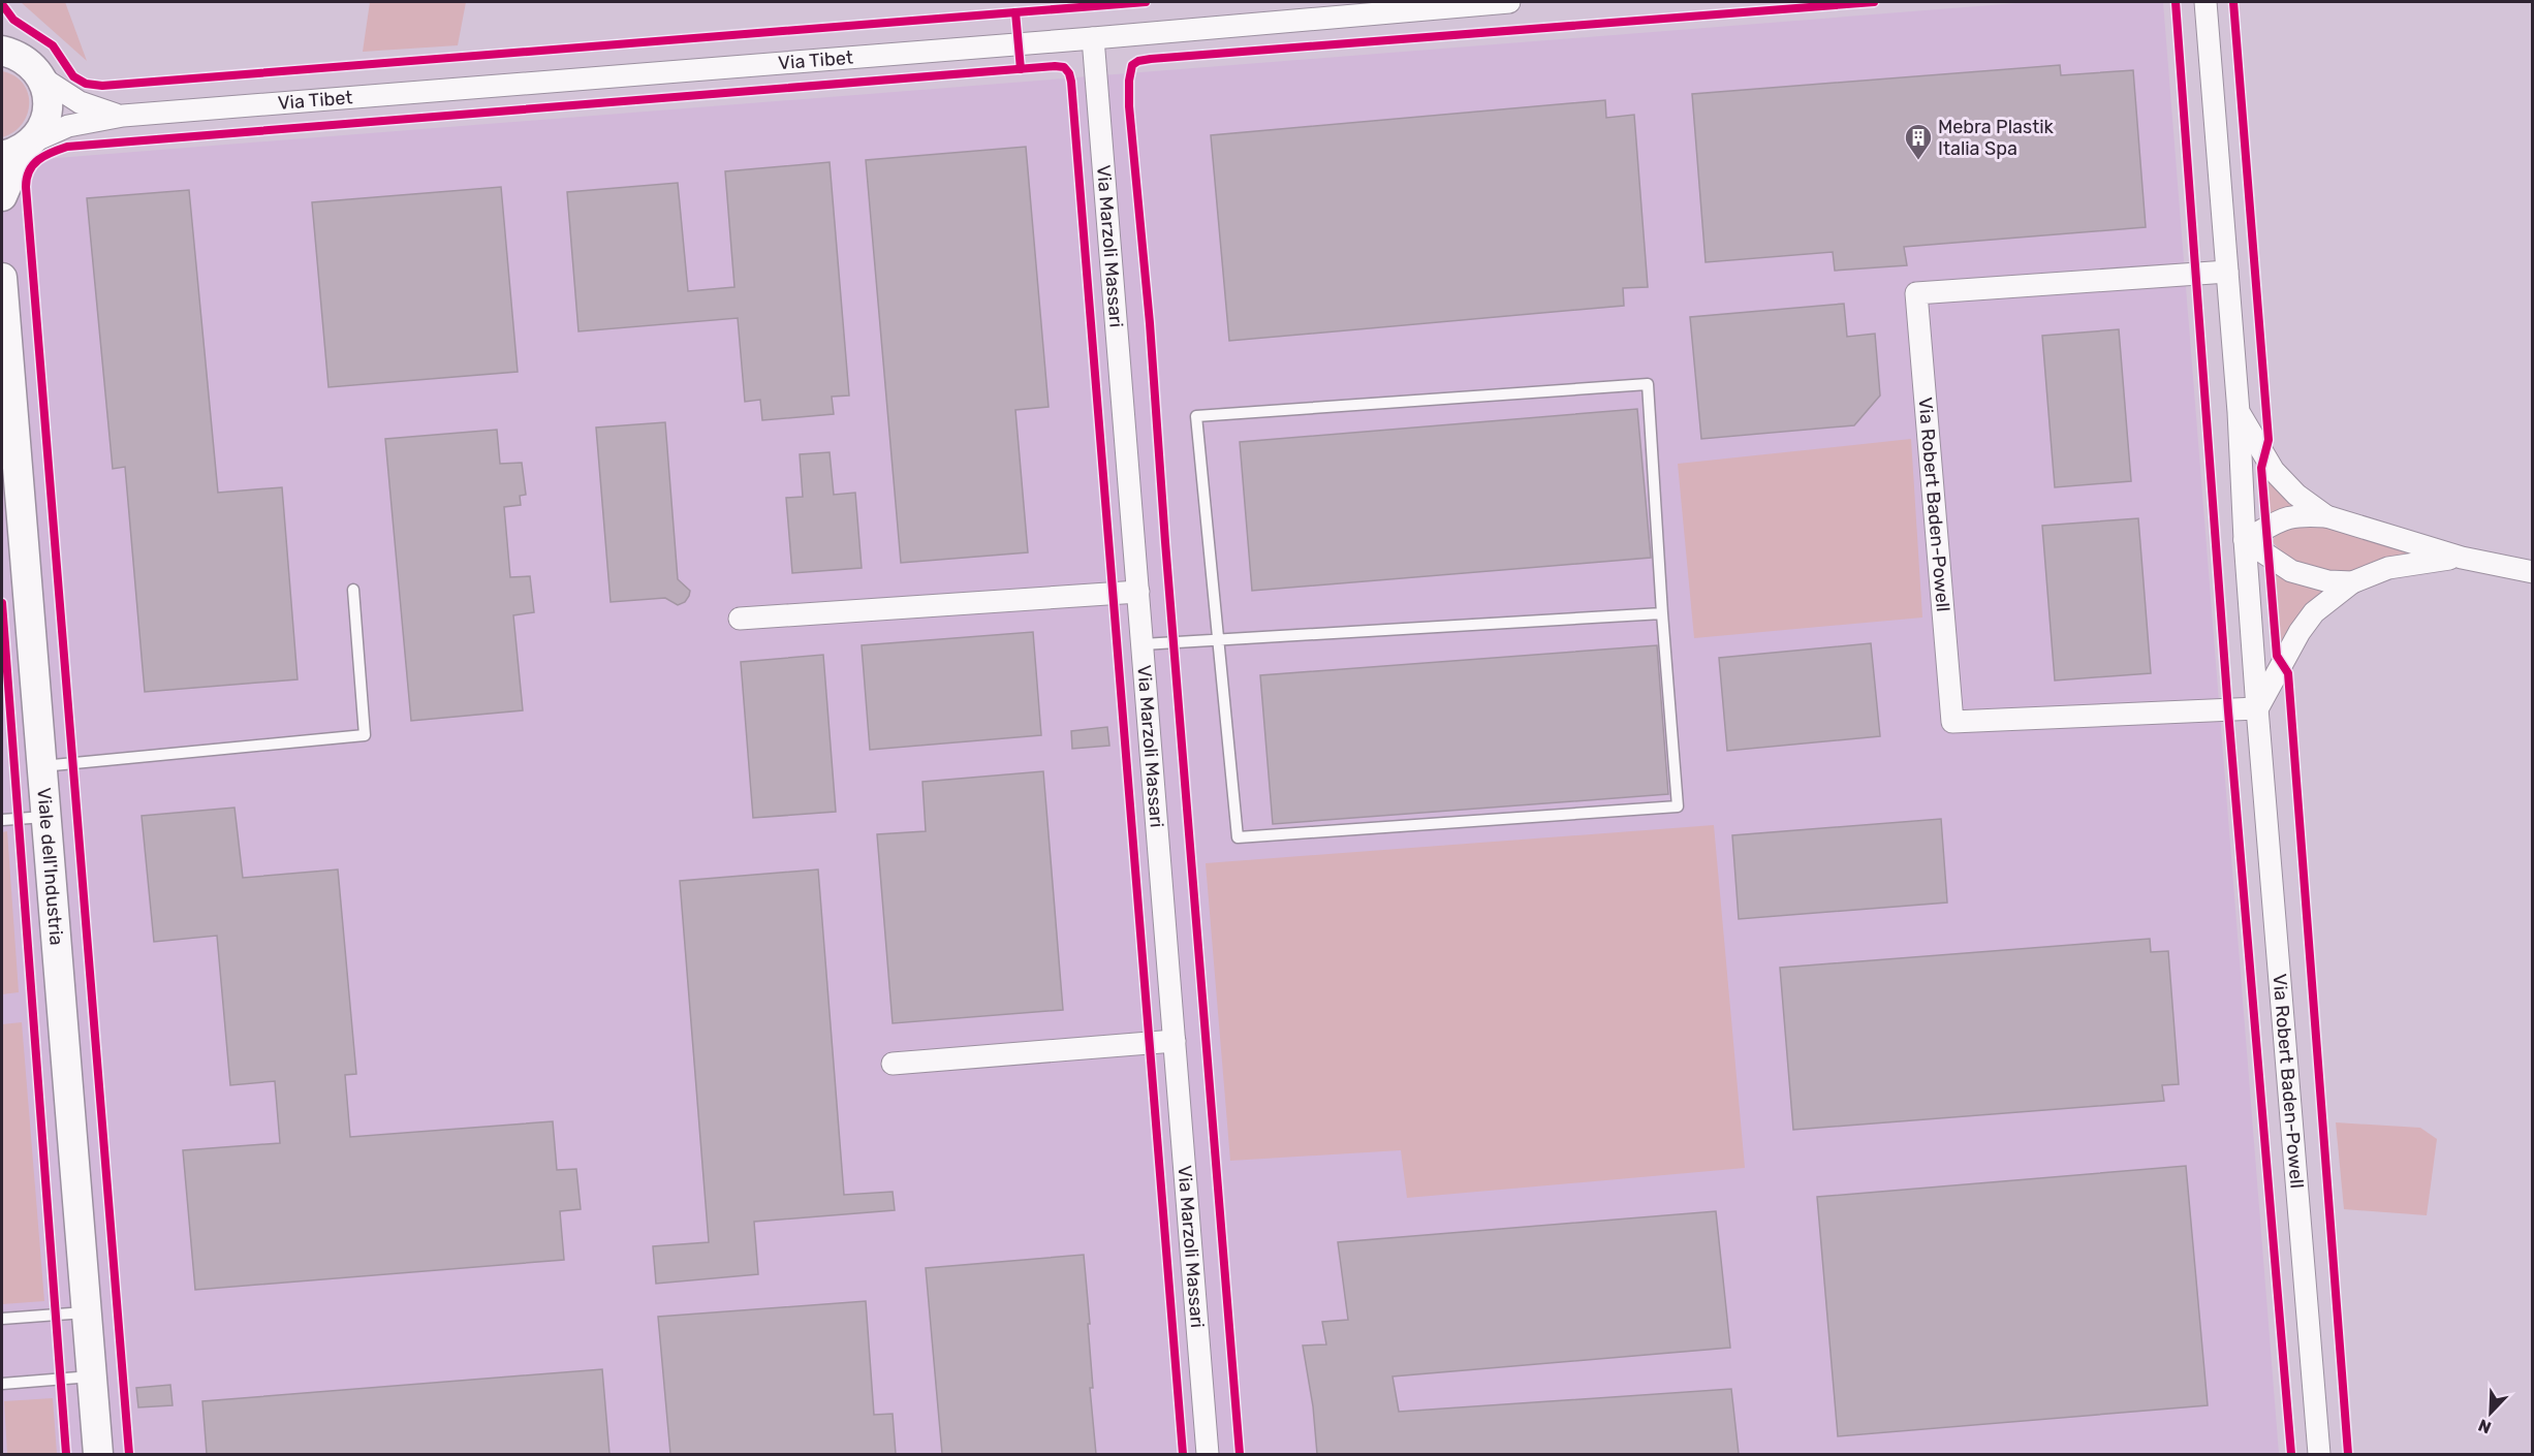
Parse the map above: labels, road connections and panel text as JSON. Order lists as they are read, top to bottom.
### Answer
{
  "streets": {
    "street": [
      "Via Tibet",
      "Via Marzoli Massari",
      "Via Robert Baden-Powell",
      "Viale dell'Industria"
    ]
  },
  "crossings": [
    ["Via Tibet", "Via Marzoli Massari"]
  ],
  "places": {
    "building": ["Mebra Plastik Italia Spa"]
  },
  "north": "bottom left"
}
